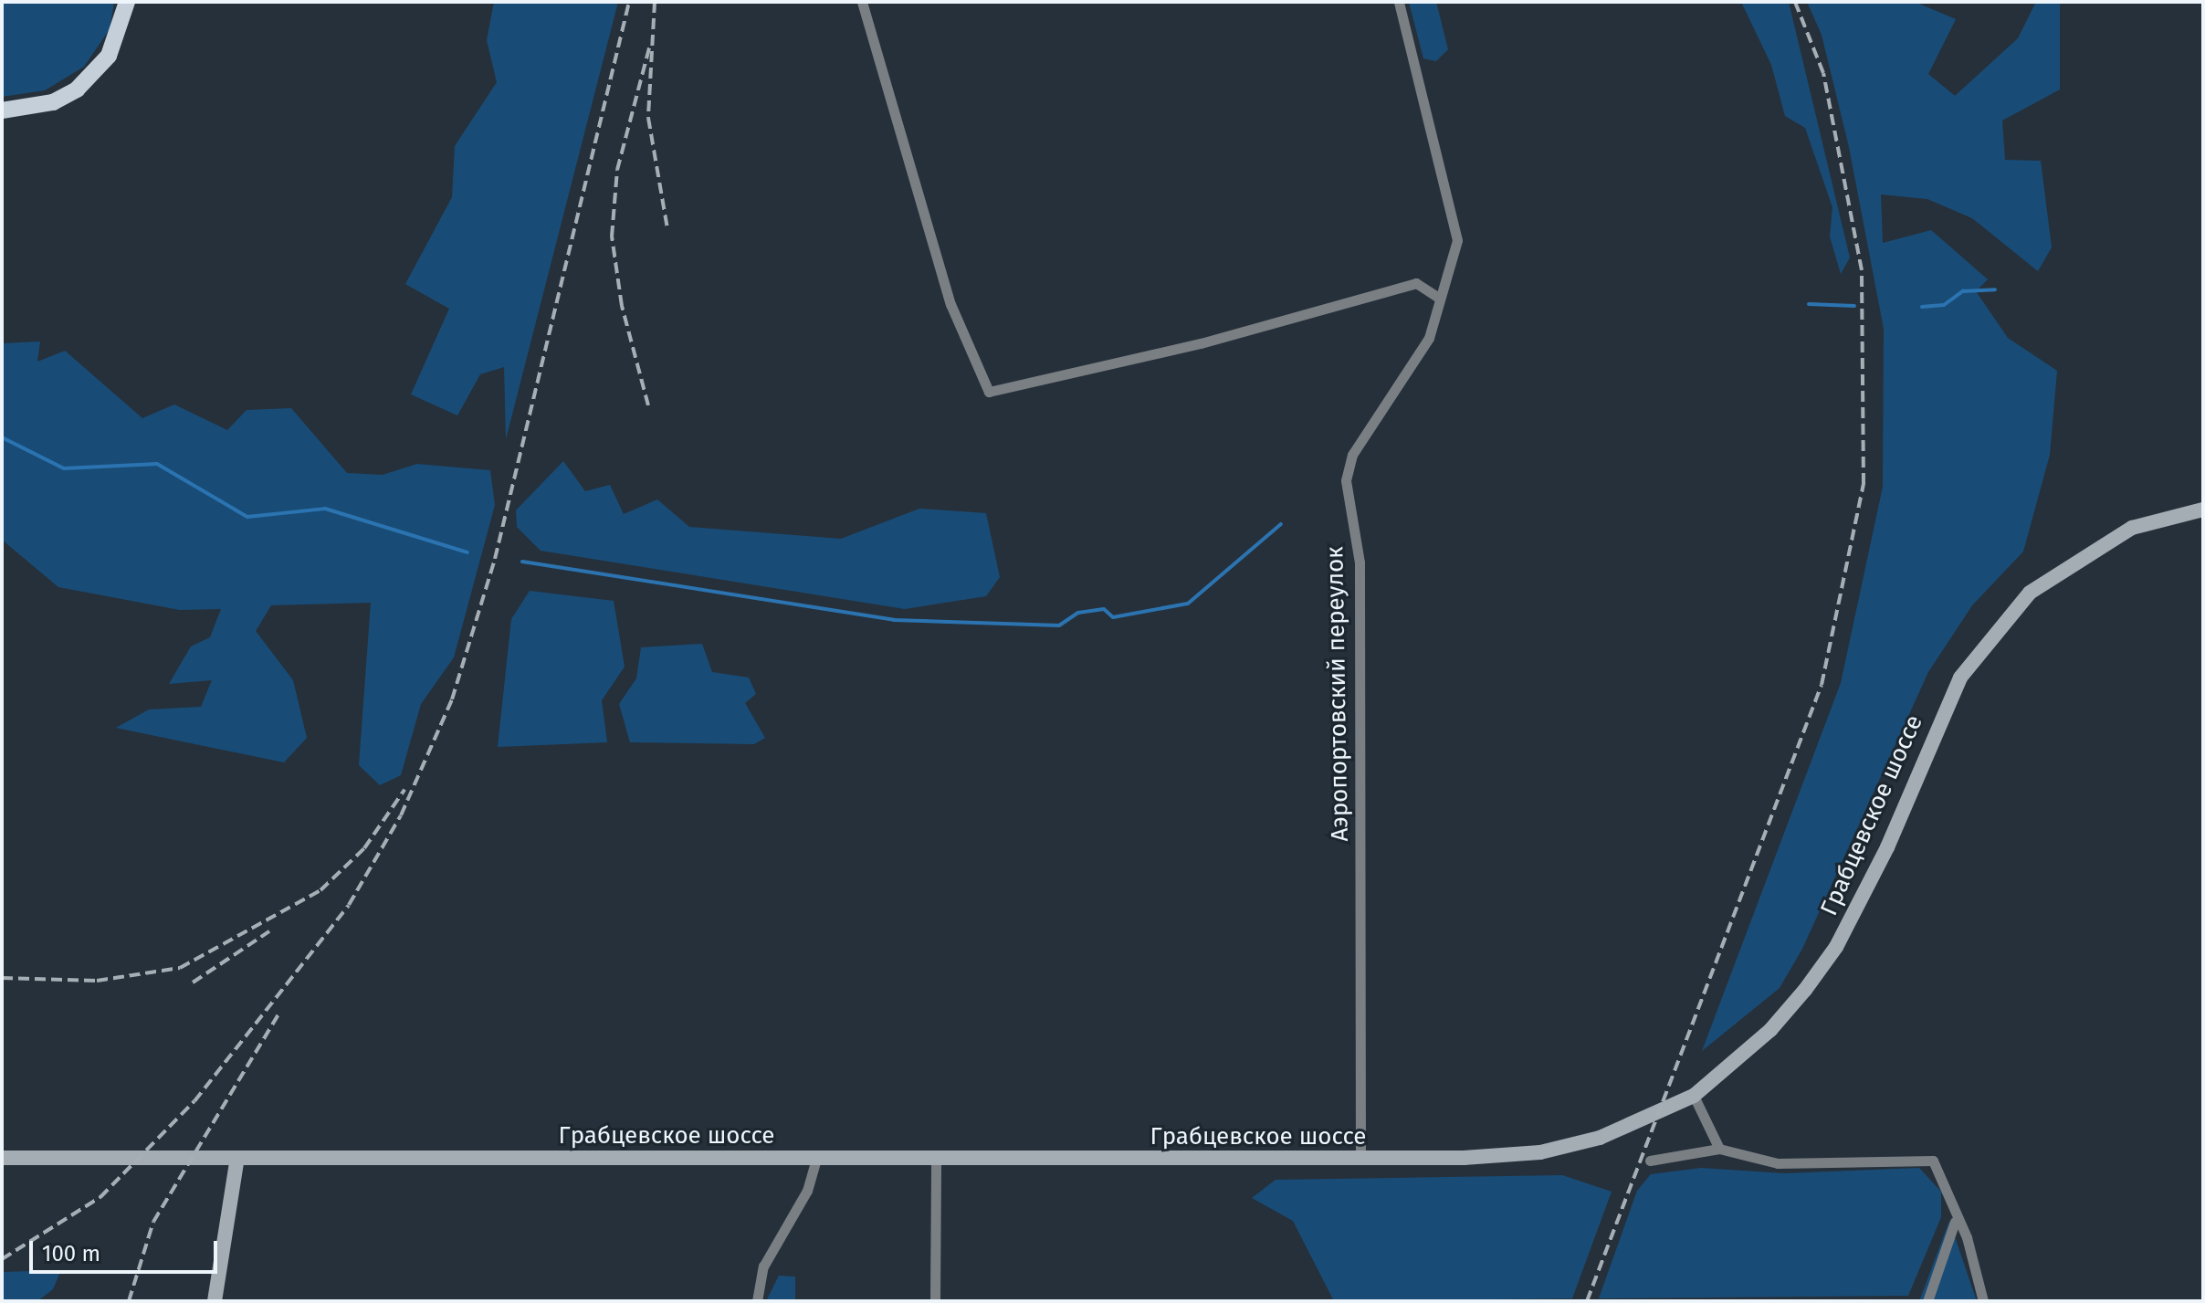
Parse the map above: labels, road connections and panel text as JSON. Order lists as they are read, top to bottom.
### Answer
{
  "streets": {
    "main road": ["Грабцевское шоссе"],
    "street": ["Аэропортовский переулок"]
  },
  "crossings": [
    ["Аэропортовский переулок", "Грабцевское шоссе"]
  ],
  "scale_bar": "100 m"
}
